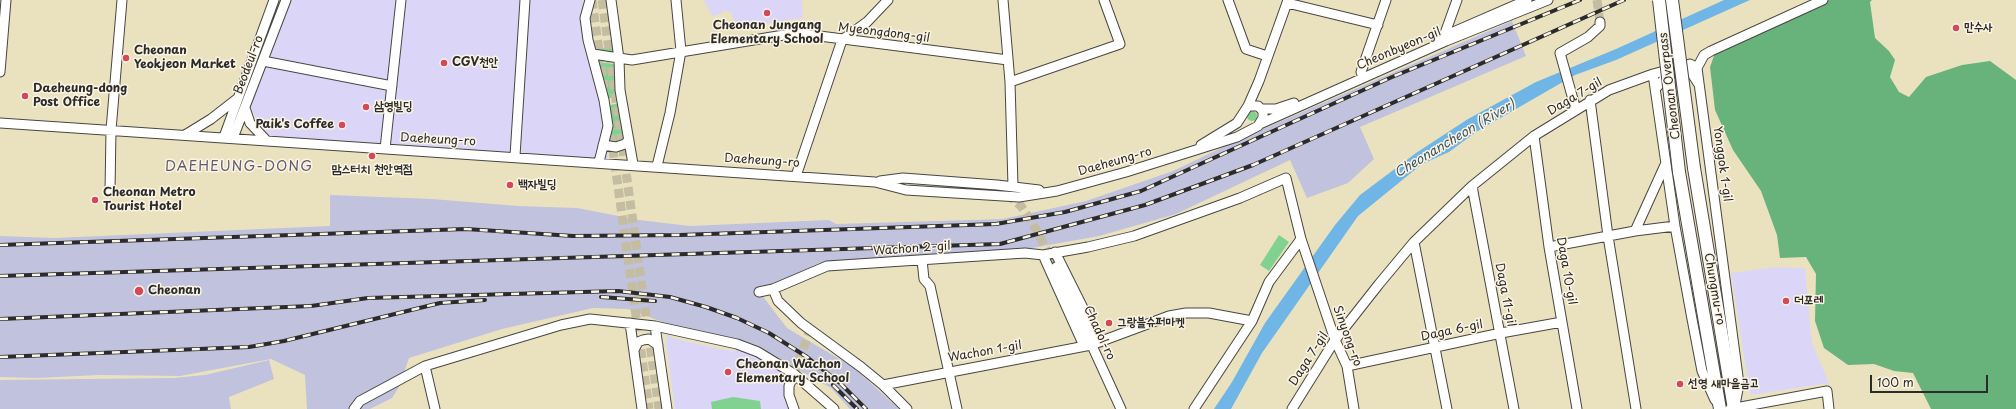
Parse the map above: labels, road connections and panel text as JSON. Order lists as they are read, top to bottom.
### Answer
{
  "streets": {
    "main road": ["Cheonan Overpass", "Chungmu-ro"],
    "street": [
      "Myeongdong-gil",
      "Cheonbyeon-gil",
      "Beodeul-ro",
      "Daga 7-gil",
      "Daeheung-ro",
      "Yonggok 1-gil",
      "Wachon 2-gil",
      "Daga 10-gil",
      "Daga 11-gil",
      "Daga 6-gil",
      "Chadol-ro",
      "Sinyong-ro",
      "Wachon 1-gil"
    ]
  },
  "crossings": [
    ["Cheonbyeon-gil", "Daeheung-ro"],
    ["Beodeul-ro", "Daeheung-ro"],
    ["Cheonan Overpass", "Chungmu-ro"],
    ["Daga 7-gil", "Yonggok 1-gil"],
    ["Daga 7-gil", "Daga 10-gil"],
    ["Daga 7-gil", "Daga 11-gil"],
    ["Daga 7-gil", "Sinyong-ro"],
    ["Yonggok 1-gil", "Chungmu-ro"],
    ["Wachon 2-gil", "Sinyong-ro"],
    ["Daga 10-gil", "Daga 6-gil"],
    ["Daga 11-gil", "Daga 6-gil"],
    ["Daga 6-gil", "Sinyong-ro"],
    ["Chadol-ro", "Wachon 1-gil"]
  ],
  "districts": ["DAEHEUNG-DONG"],
  "water": ["Cheonancheon (River)"],
  "places": [
    "Cheonan Jungang Elementary School",
    "만수사",
    "Cheonan Yeokjeon Market",
    "CGV천안",
    "Daeheung-dong Post Office",
    "삼영빌딩",
    "Paik's Coffee",
    "맘스터치 천안역점",
    "백자빌딩",
    "Cheonan Metro Tourist Hotel",
    "Cheonan",
    "더포레",
    "그랑블슈퍼마켓",
    "Cheonan Wachon Elementary School",
    "선영 새마을금고"
  ],
  "scale_bar": "100 m"
}
